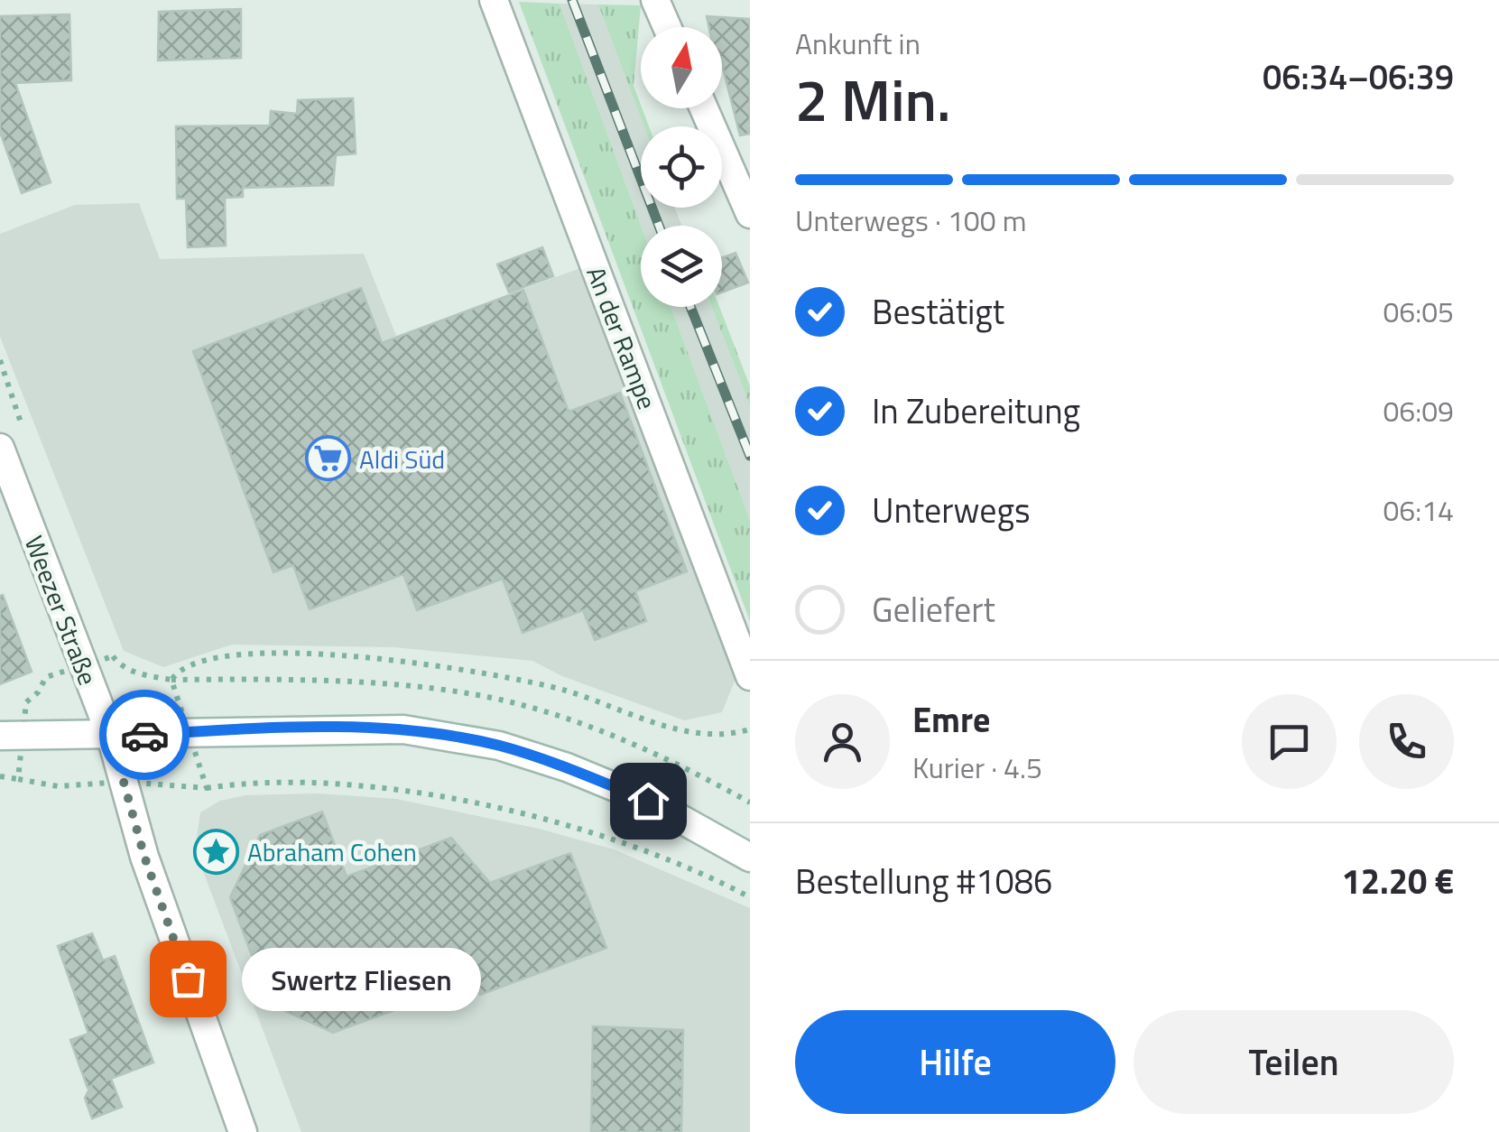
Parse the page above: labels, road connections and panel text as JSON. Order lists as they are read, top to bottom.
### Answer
{
  "streets": {
    "street": ["An der Rampe", "Weezer Straße"]
  },
  "places": {
    "supermarket": ["Aldi Süd"],
    "place": ["Abraham Cohen"],
    "other": ["Swertz Fliesen"]
  },
  "north": "top",
  "page": {
    "heading": ["2 Min.", "Ankunft in", "06:34–06:39"],
    "panel": [
      "Emre",
      "Kurier · 4.5",
      "Bestellung #1086",
      "12.20 €"
    ],
    "bar": "Unterwegs · 100 m",
    "list": [
      ["Bestätigt", "06:05"],
      ["In Zubereitung", "06:09"],
      ["Unterwegs", "06:14"],
      "Geliefert"
    ],
    "bubble": "Swertz Fliesen",
    "buttons": ["Hilfe", "Teilen"]
  }
}
